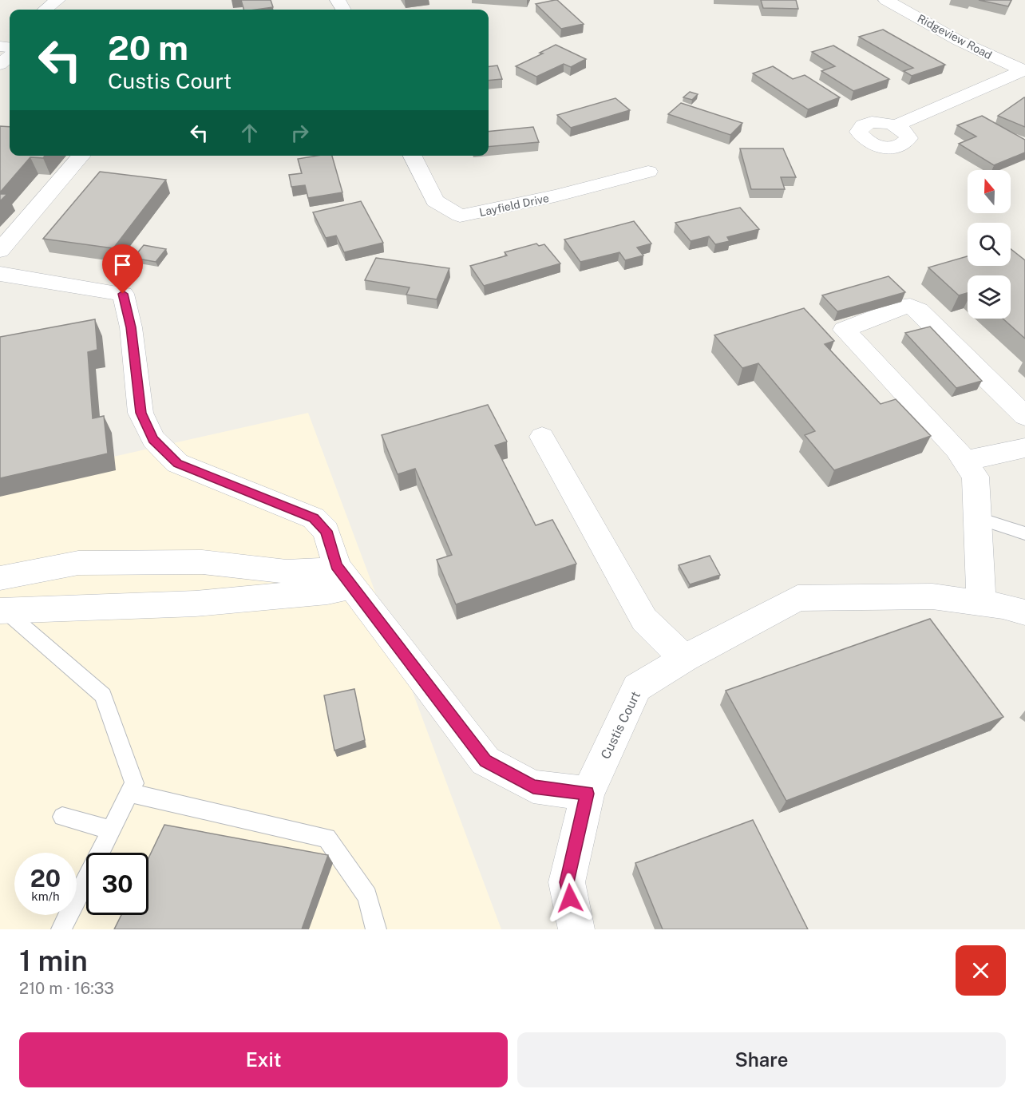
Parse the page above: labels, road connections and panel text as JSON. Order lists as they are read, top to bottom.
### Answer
{
  "streets": {
    "street": ["Ridgeview Road", "Layfield Drive", "Custis Court"]
  },
  "north": "top",
  "page": {
    "turn": ["20 m", "Custis Court"],
    "speed": "20 km/h",
    "limit": "30",
    "heading": ["1 min", "210 m · 16:33"],
    "buttons": ["Exit", "Share"]
  }
}
